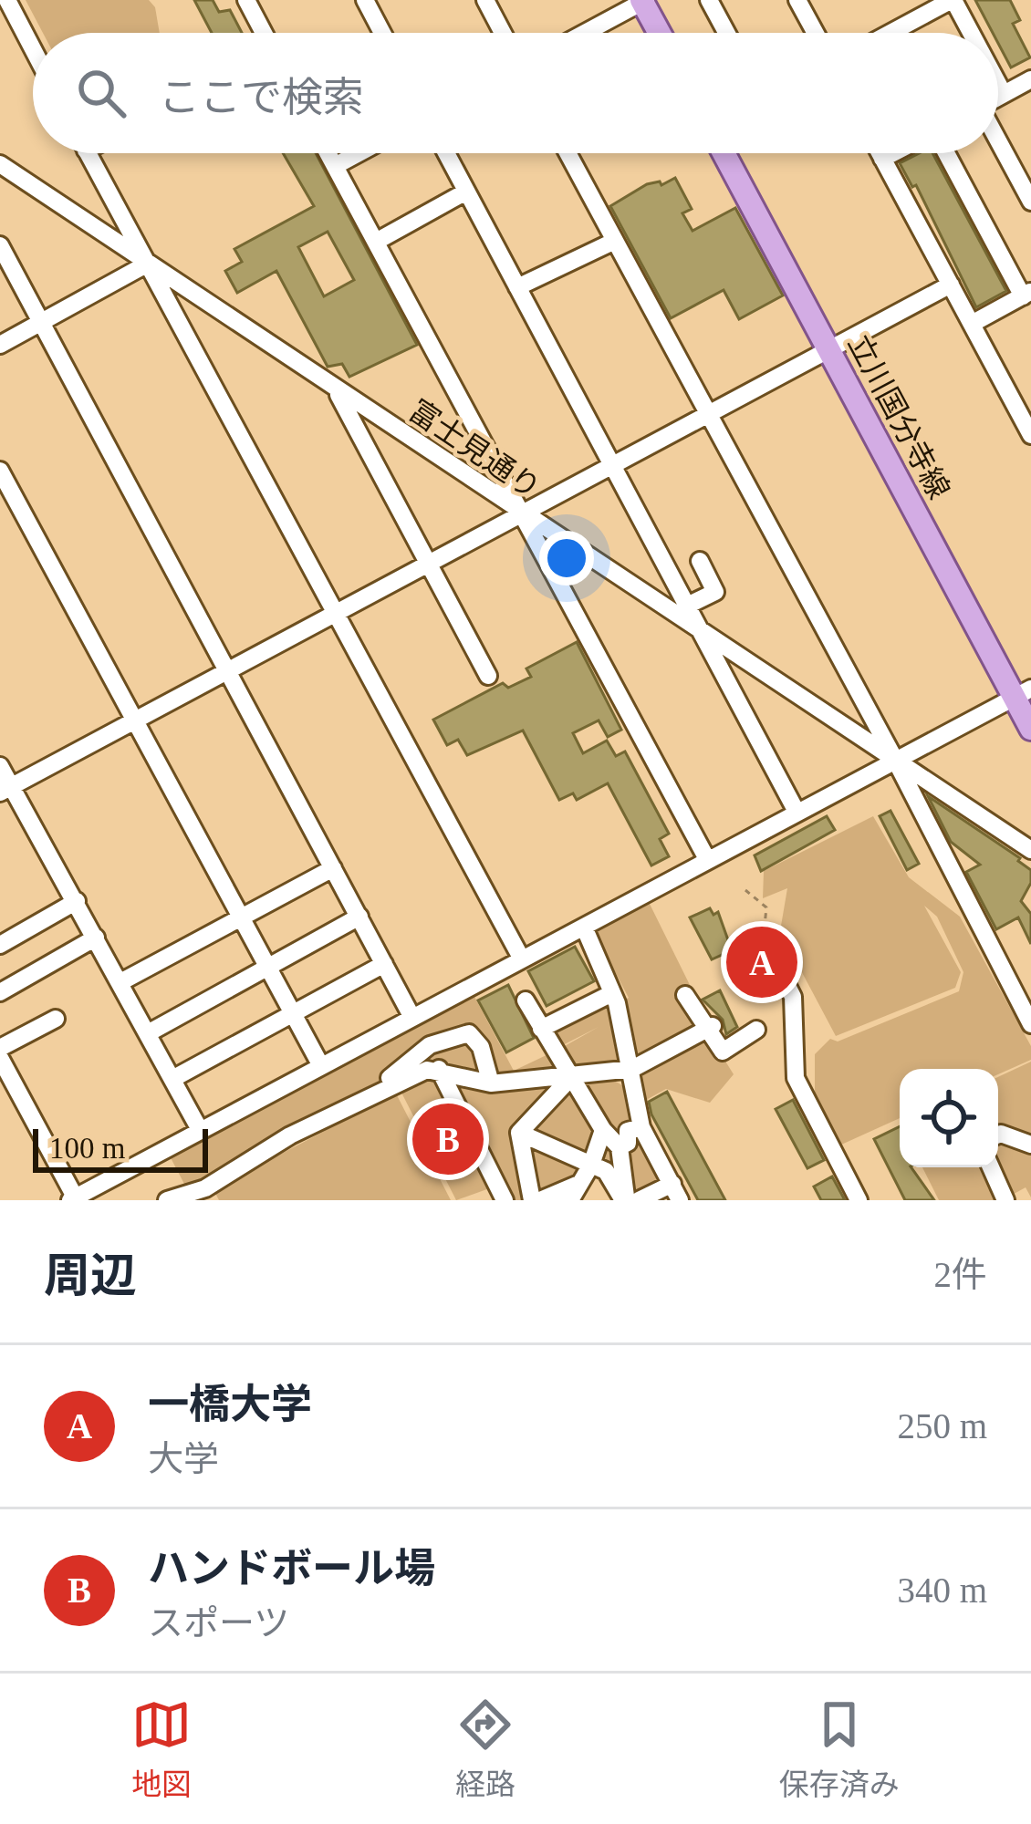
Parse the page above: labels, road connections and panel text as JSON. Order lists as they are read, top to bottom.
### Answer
{
  "streets": {
    "main road": ["立川国分寺線"],
    "street": ["富士見通り"]
  },
  "scale_bar": "100 m",
  "page": {
    "search": "ここで検索",
    "pins": ["A", "B"],
    "scale": "100 m",
    "heading": ["周辺", "2件"],
    "list": [
      {
        "mark": "A",
        "name": "一橋大学",
        "note": "大学",
        "value": "250 m"
      },
      {
        "mark": "B",
        "name": "ハンドボール場",
        "note": "スポーツ",
        "value": "340 m"
      }
    ],
    "nav": ["地図", "経路", "保存済み"]
  }
}
